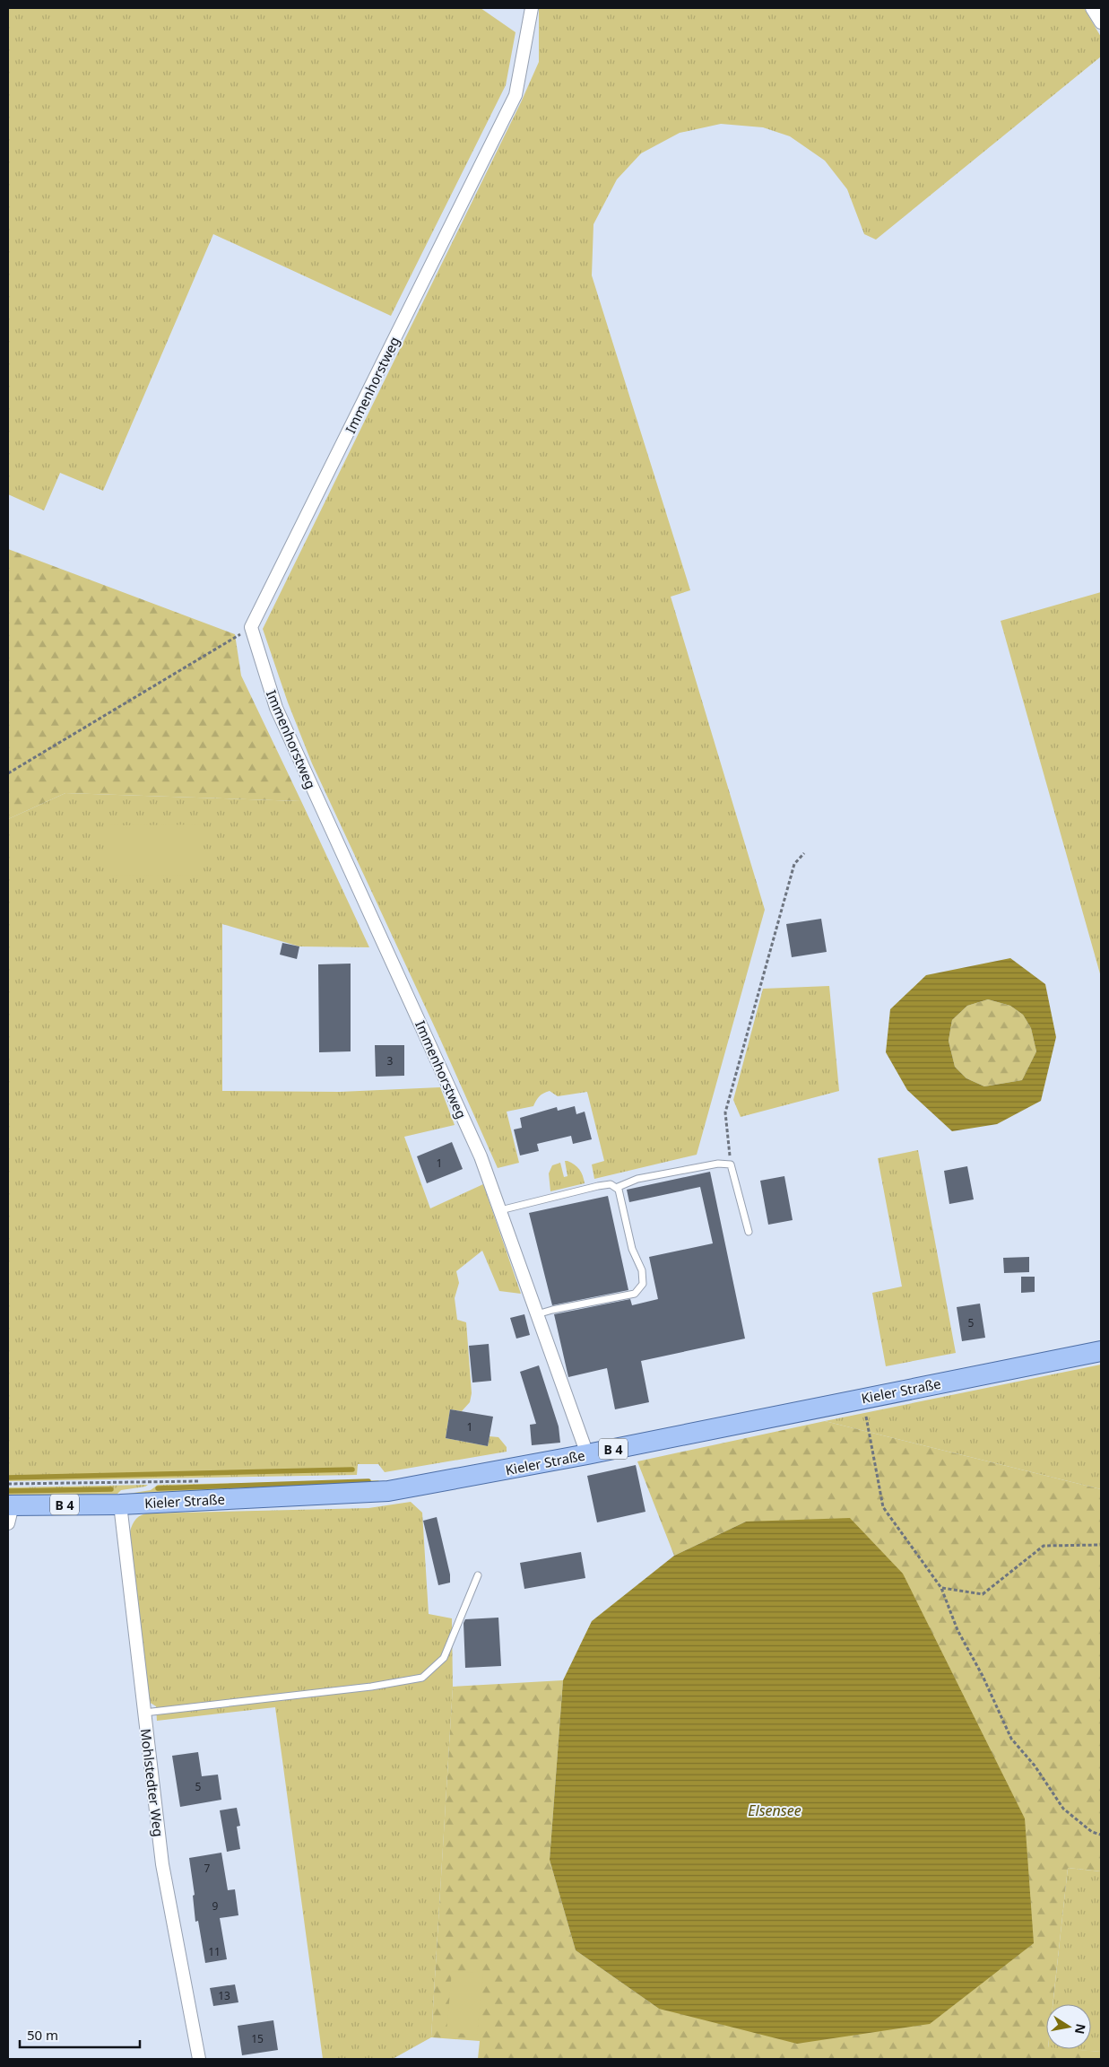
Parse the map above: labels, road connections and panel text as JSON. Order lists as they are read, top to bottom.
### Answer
{
  "streets": {
    "main road": ["Kieler Straße", "B 4"],
    "street": ["Immenhorstweg", "Mohlstedter Weg"]
  },
  "crossings": [
    ["Immenhorstweg", "Kieler Straße"],
    ["Kieler Straße", "Mohlstedter Weg"]
  ],
  "water": ["Elsensee"],
  "house_numbers": [
    "3",
    "1",
    "5",
    "1",
    "5",
    "7",
    "9",
    "11",
    "13",
    "15"
  ],
  "scale_bar": "50 m",
  "north": "right"
}
